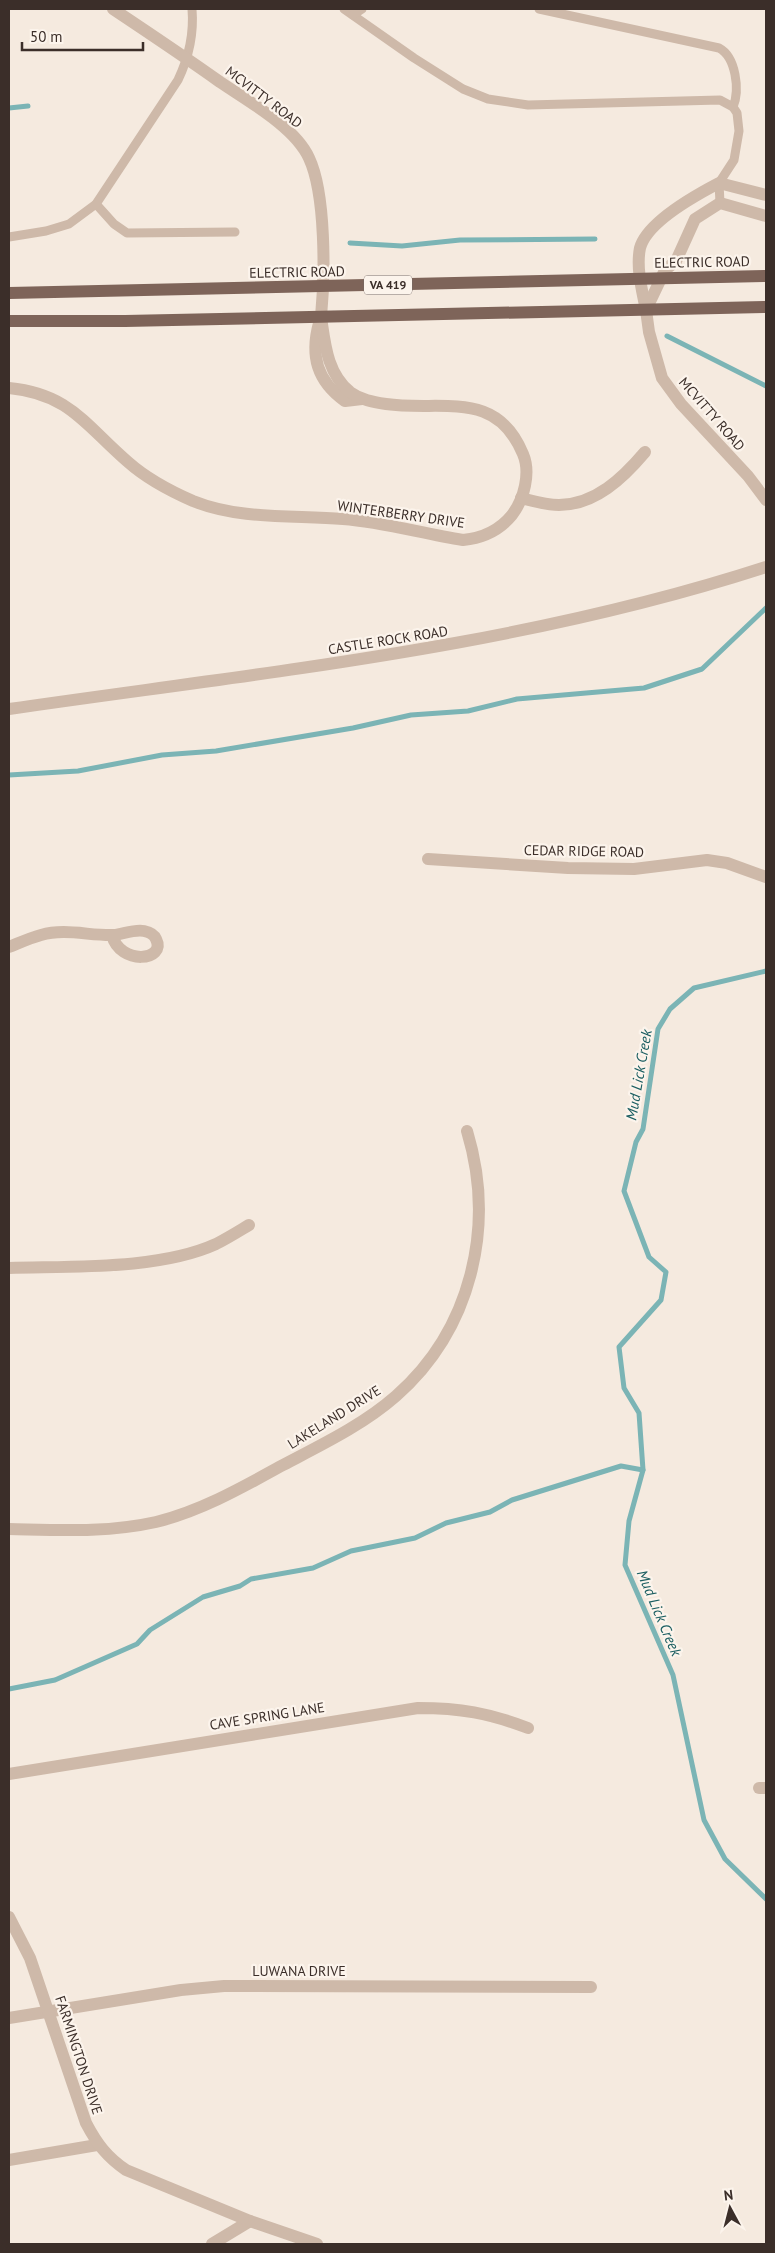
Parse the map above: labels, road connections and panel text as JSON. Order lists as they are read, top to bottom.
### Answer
{
  "streets": {
    "main road": ["ELECTRIC ROAD", "VA 419"],
    "street": [
      "MCVITTY ROAD",
      "WINTERBERRY DRIVE",
      "CASTLE ROCK ROAD",
      "CEDAR RIDGE ROAD",
      "LAKELAND DRIVE",
      "CAVE SPRING LANE",
      "LUWANA DRIVE",
      "FARMINGTON DRIVE"
    ]
  },
  "crossings": [
    ["MCVITTY ROAD", "ELECTRIC ROAD"],
    ["MCVITTY ROAD", "VA 419"],
    ["MCVITTY ROAD", "WINTERBERRY DRIVE"],
    ["VA 419", "WINTERBERRY DRIVE"],
    ["LUWANA DRIVE", "FARMINGTON DRIVE"]
  ],
  "water": ["Mud Lick Creek"],
  "scale_bar": "50 m",
  "north": "top"
}
